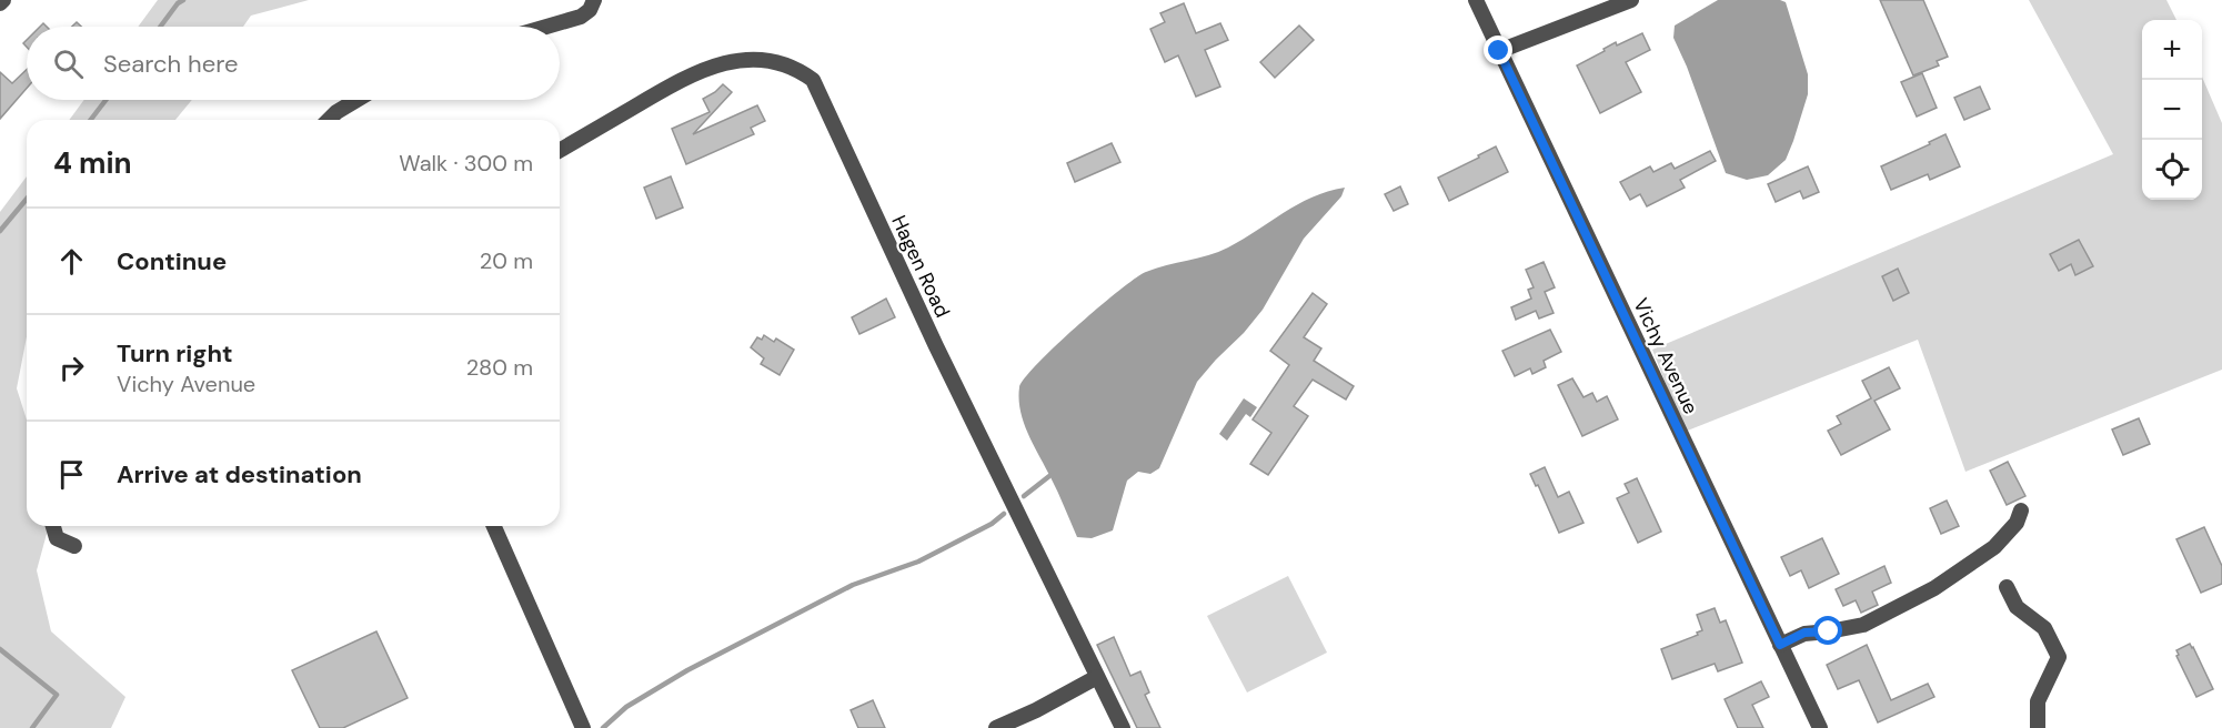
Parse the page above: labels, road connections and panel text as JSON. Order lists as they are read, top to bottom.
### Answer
{
  "streets": {
    "street": ["Hagen Road", "Vichy Avenue"]
  },
  "page": {
    "map_buttons": ["+", "−"],
    "search": "Search here",
    "heading": ["4 min", "Walk · 300 m"],
    "list": [
      ["Continue", "20 m"],
      ["Turn right", "Vichy Avenue", "280 m"],
      "Arrive at destination"
    ]
  }
}
